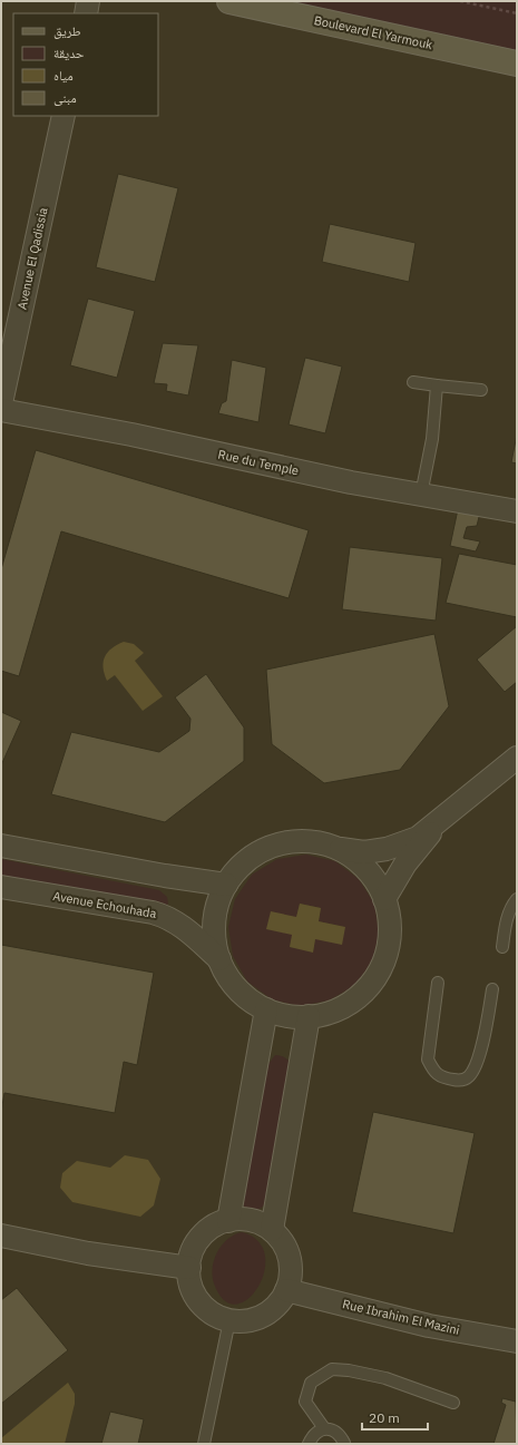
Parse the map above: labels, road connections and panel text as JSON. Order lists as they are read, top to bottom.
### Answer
{
  "streets": {
    "main road": ["Boulevard El Yarmouk"],
    "street": [
      "Avenue El Qadissia",
      "Rue du Temple",
      "Avenue Echouhada",
      "Rue Ibrahim El Mazini"
    ]
  },
  "legend": [
    "طريق",
    "حديقة",
    "مياه",
    "مبنى"
  ],
  "scale_bar": "20 m"
}
